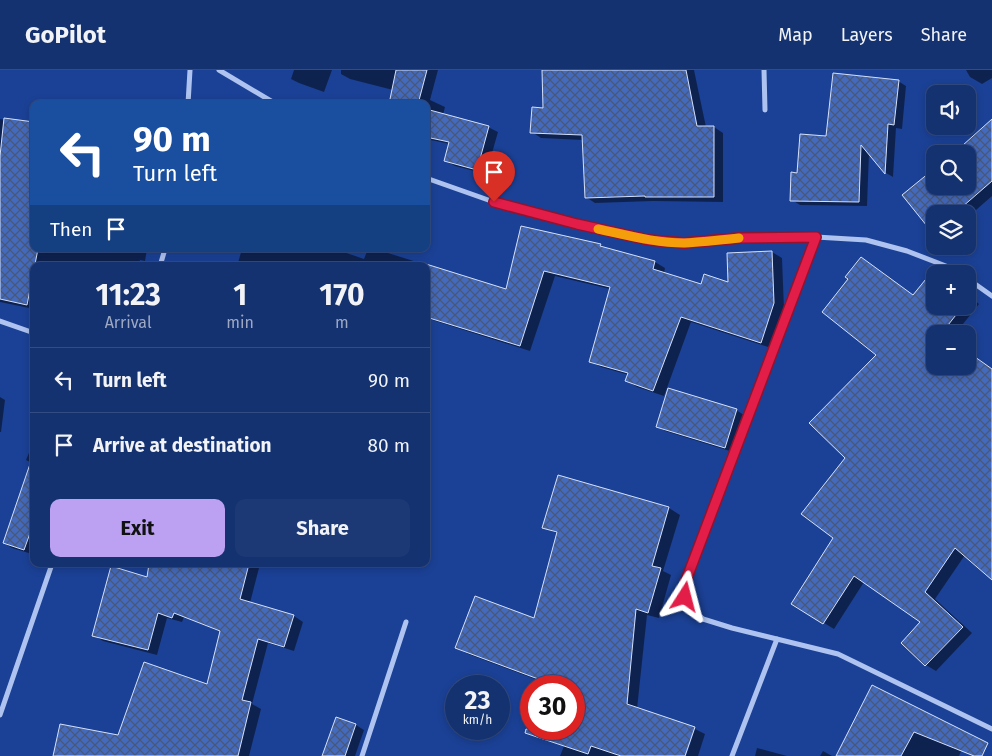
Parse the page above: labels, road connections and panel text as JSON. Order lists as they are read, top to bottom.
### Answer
{
  "page": {
    "header": "GoPilot",
    "nav": ["Map", "Layers", "Share"],
    "map_buttons": ["+", "−"],
    "turn": ["90 m", "Turn left"],
    "then": "Then",
    "eta": [
      "11:23",
      "Arrival",
      "1",
      "min",
      "170",
      "m"
    ],
    "list": [
      {
        "name": "Turn left",
        "value": "90 m"
      },
      {
        "name": "Arrive at destination",
        "value": "80 m"
      }
    ],
    "buttons": ["Exit", "Share"],
    "speed": "23 km/h",
    "limit": "30"
  }
}
